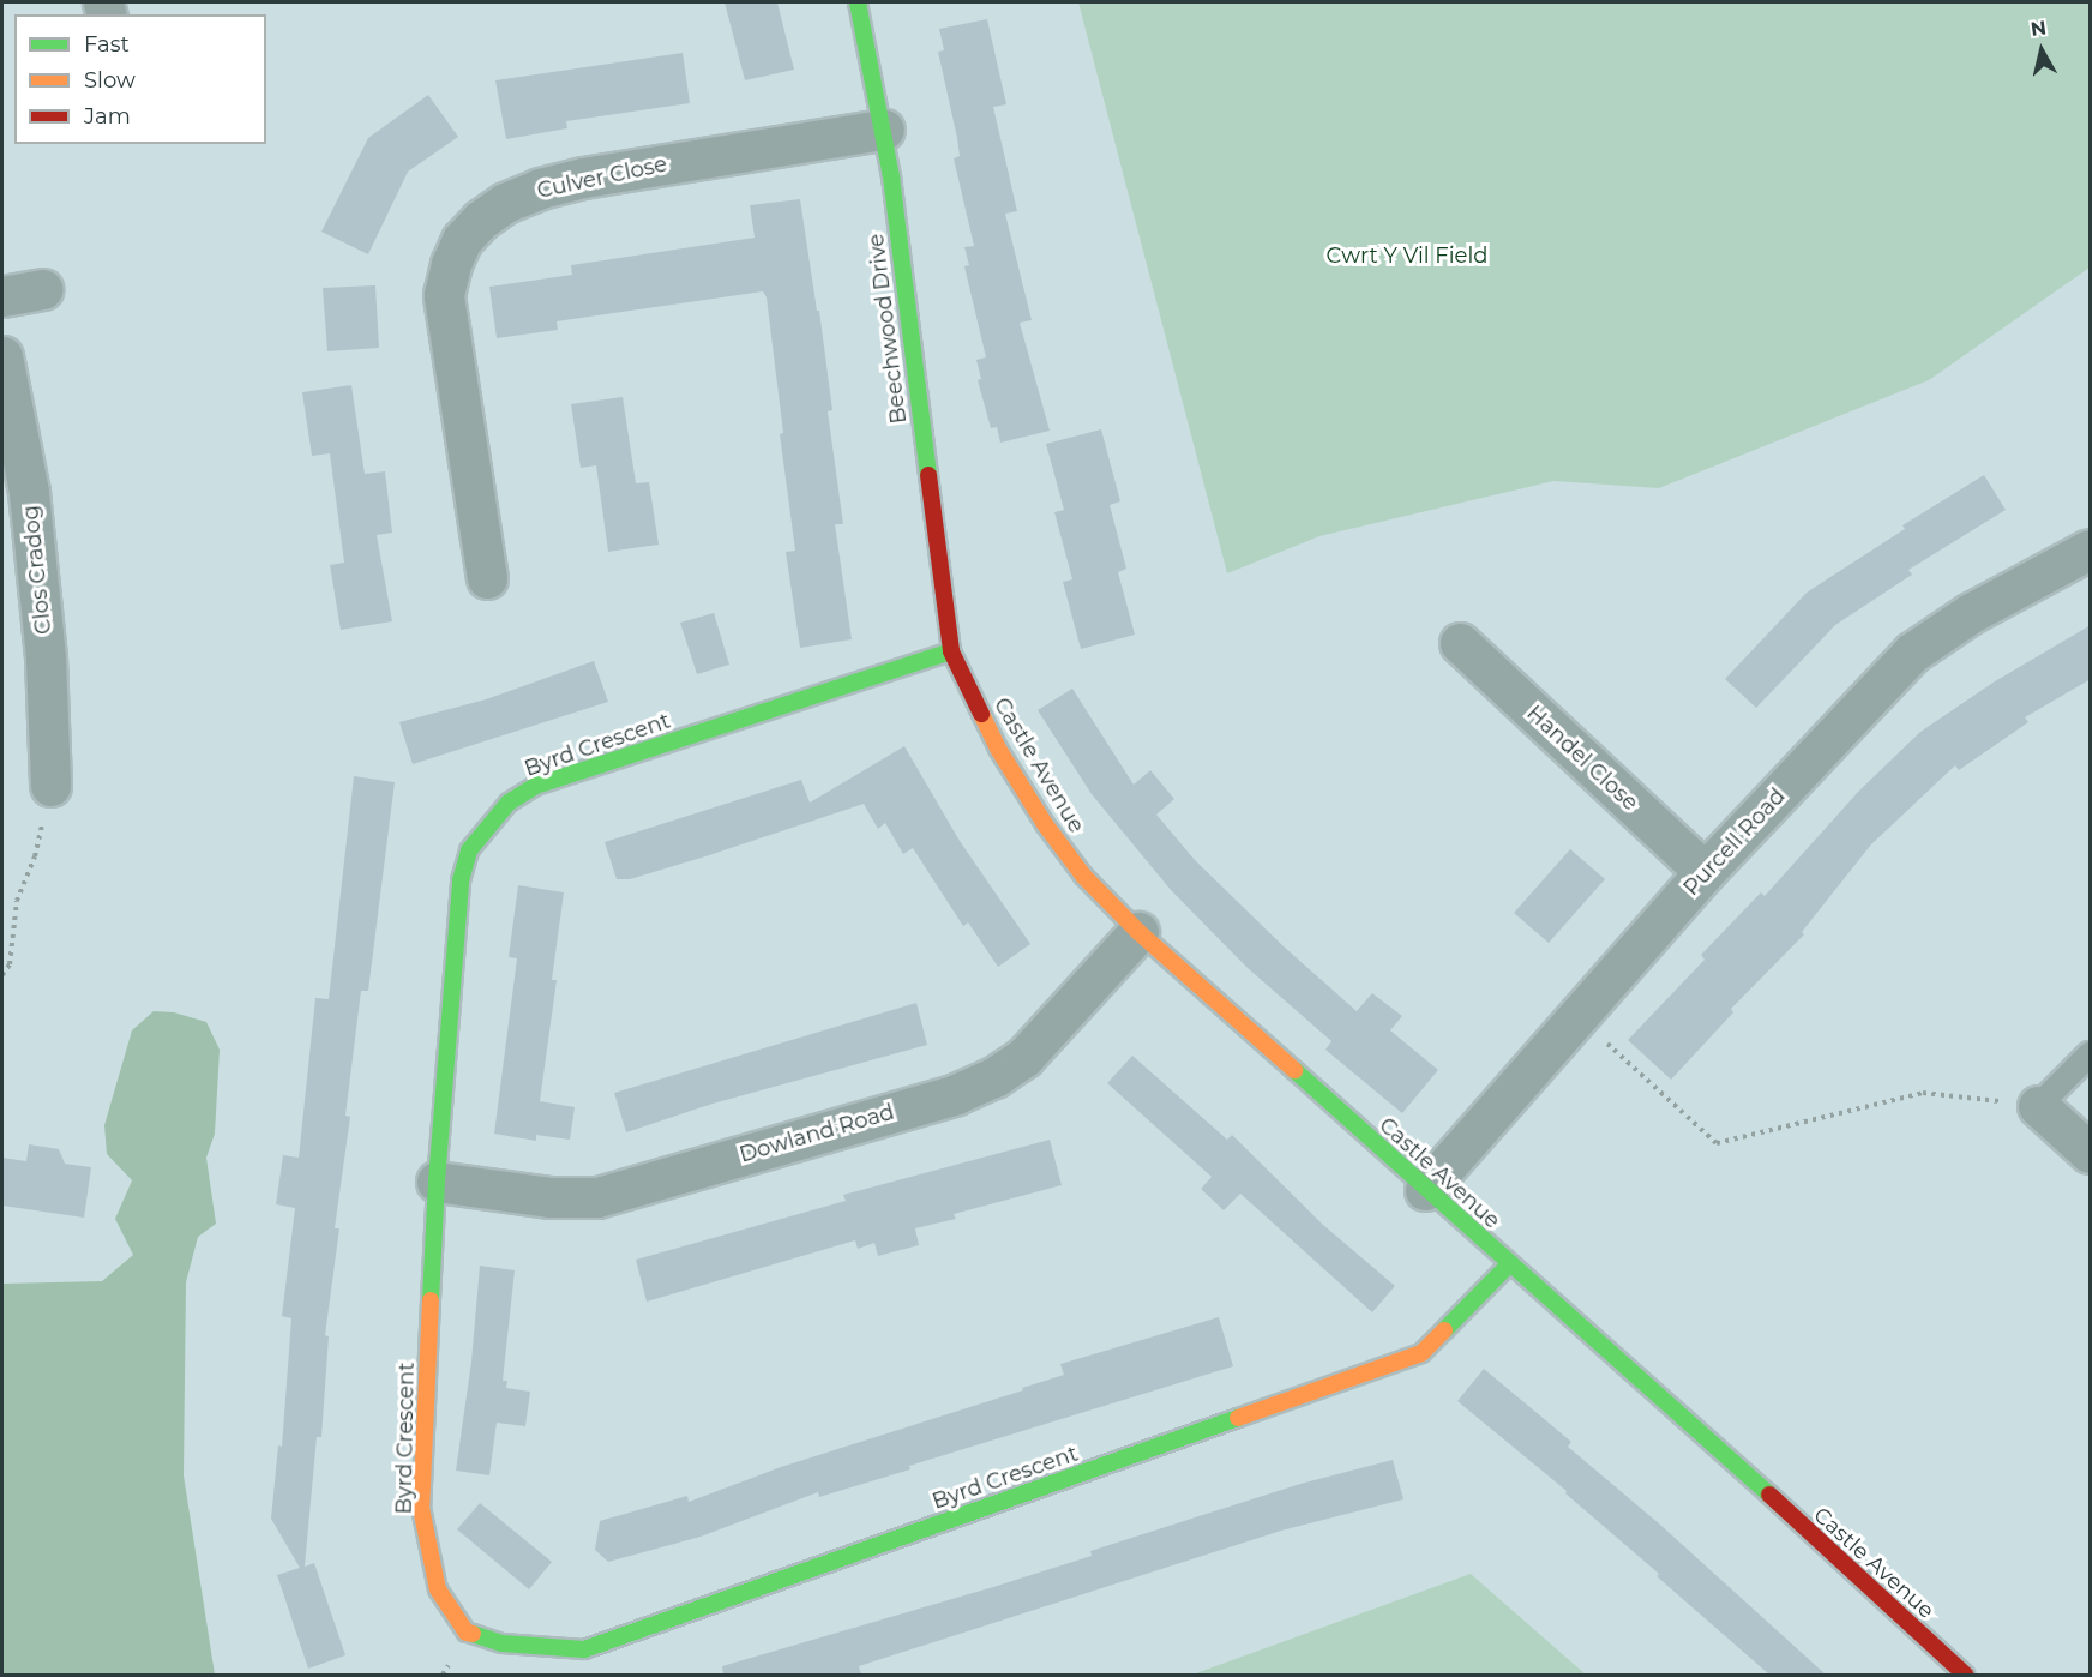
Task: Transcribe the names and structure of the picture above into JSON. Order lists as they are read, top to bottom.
{
  "streets": {
    "street": [
      "Culver Close",
      "Beechwood Drive",
      "Clos Cradog",
      "Byrd Crescent",
      "Handel Close",
      "Castle Avenue",
      "Purcell Road",
      "Dowland Road"
    ]
  },
  "crossings": [
    ["Culver Close", "Beechwood Drive"],
    ["Beechwood Drive", "Byrd Crescent"],
    ["Beechwood Drive", "Castle Avenue"],
    ["Byrd Crescent", "Castle Avenue"],
    ["Byrd Crescent", "Dowland Road"],
    ["Handel Close", "Purcell Road"],
    ["Castle Avenue", "Purcell Road"],
    ["Castle Avenue", "Dowland Road"]
  ],
  "parks": ["Cwrt Y Vil Field"],
  "legend": ["Fast", "Slow", "Jam"],
  "north": "top"
}
